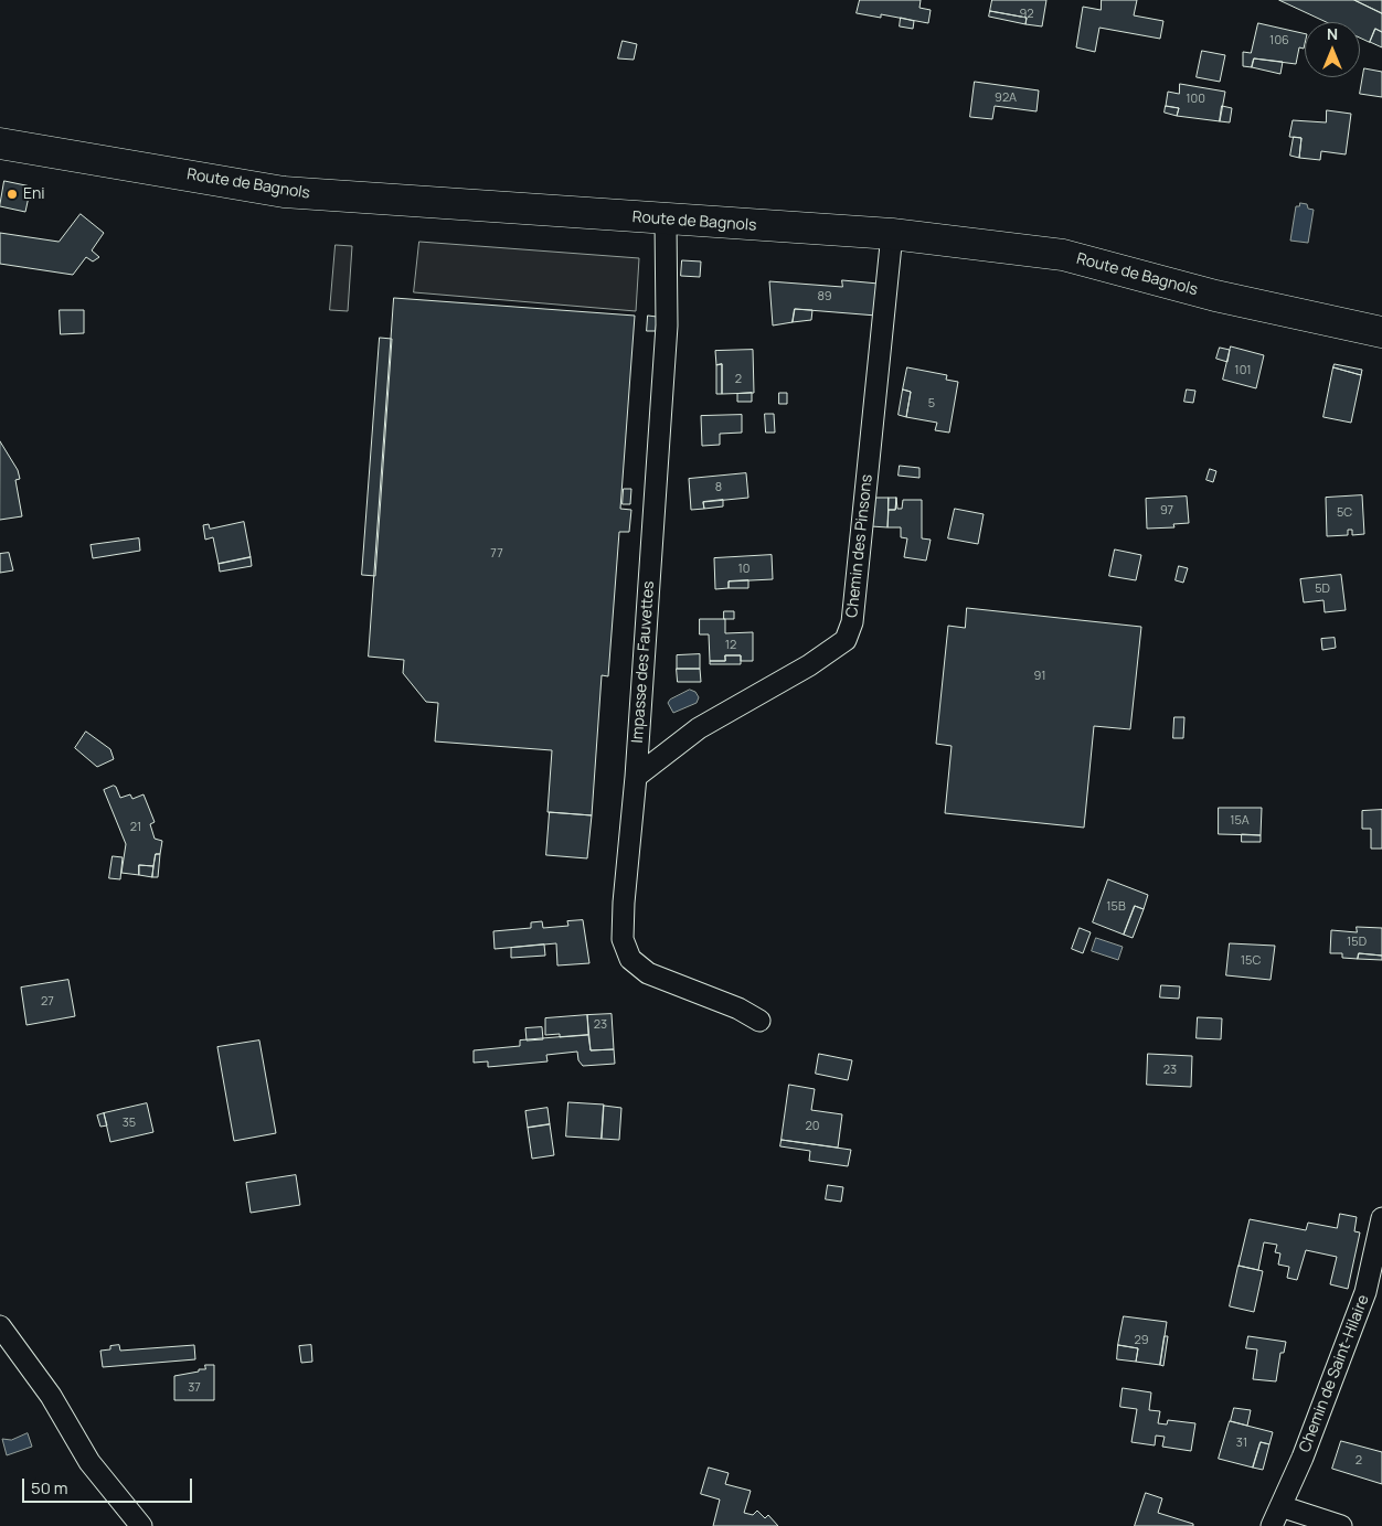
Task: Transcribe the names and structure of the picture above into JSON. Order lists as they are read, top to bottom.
{
  "streets": {
    "main road": ["Route de Bagnols"],
    "street": ["Chemin des Pinsons", "Impasse des Fauvettes", "Chemin de Saint-Hilaire"]
  },
  "crossings": [
    ["Route de Bagnols", "Chemin des Pinsons"],
    ["Route de Bagnols", "Impasse des Fauvettes"],
    ["Chemin des Pinsons", "Impasse des Fauvettes"]
  ],
  "places": ["Eni"],
  "house_numbers": [
    "92",
    "106",
    "92A",
    "100",
    "89",
    "101",
    "2",
    "5",
    "8",
    "97",
    "5C",
    "77",
    "10",
    "5D",
    "12",
    "91",
    "15A",
    "21",
    "15B",
    "15D",
    "15C",
    "27",
    "23",
    "23",
    "35",
    "20",
    "29",
    "37",
    "31",
    "2"
  ],
  "scale_bar": "50 m",
  "north": "top"
}
